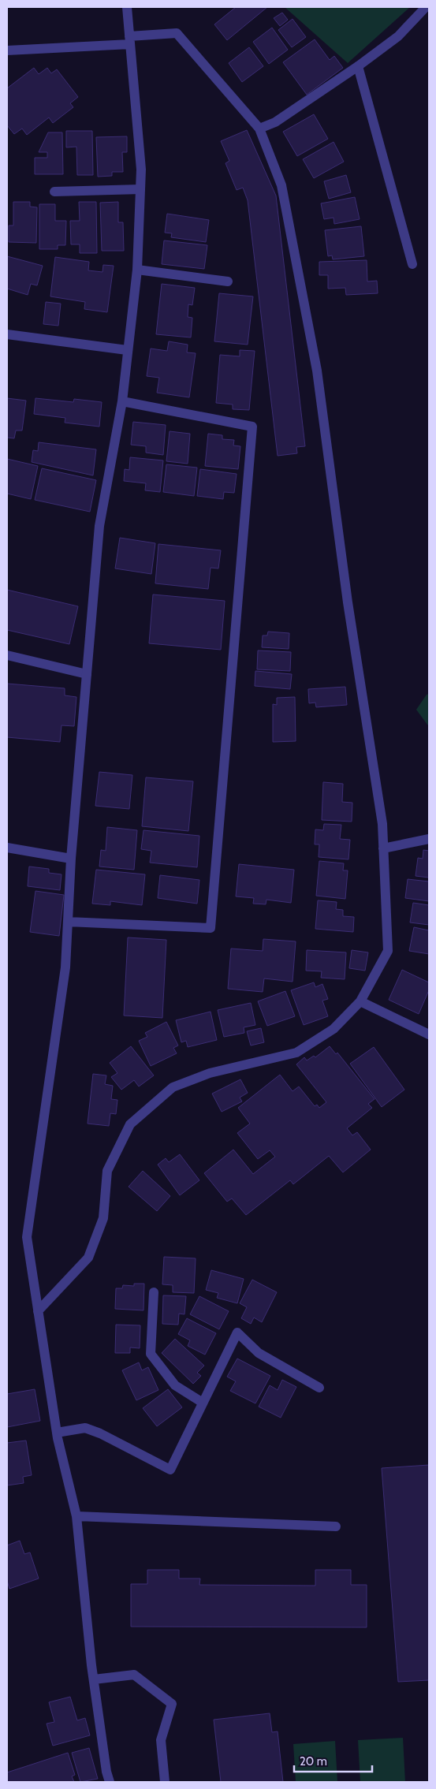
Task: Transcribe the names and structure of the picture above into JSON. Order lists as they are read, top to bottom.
{
  "scale_bar": "20 m"
}
